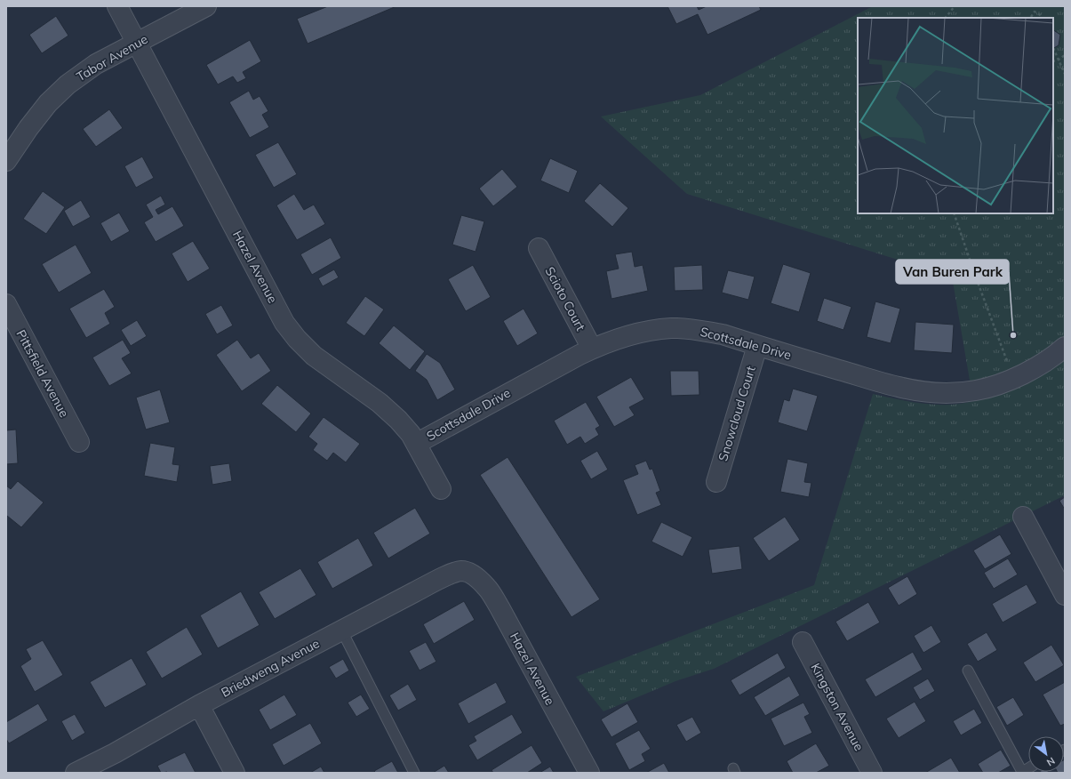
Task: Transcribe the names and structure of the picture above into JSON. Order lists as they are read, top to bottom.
{
  "streets": {
    "street": [
      "Tabor Avenue",
      "Hazel Avenue",
      "Scioto Court",
      "Scottsdale Drive",
      "Pittsfield Avenue",
      "Snowcloud Court",
      "Briedweng Avenue",
      "Kingston Avenue"
    ]
  },
  "crossings": [
    ["Tabor Avenue", "Hazel Avenue"],
    ["Hazel Avenue", "Scottsdale Drive"],
    ["Hazel Avenue", "Briedweng Avenue"],
    ["Scioto Court", "Scottsdale Drive"],
    ["Scottsdale Drive", "Snowcloud Court"]
  ],
  "places": ["Van Buren Park"],
  "north": "bottom right"
}
